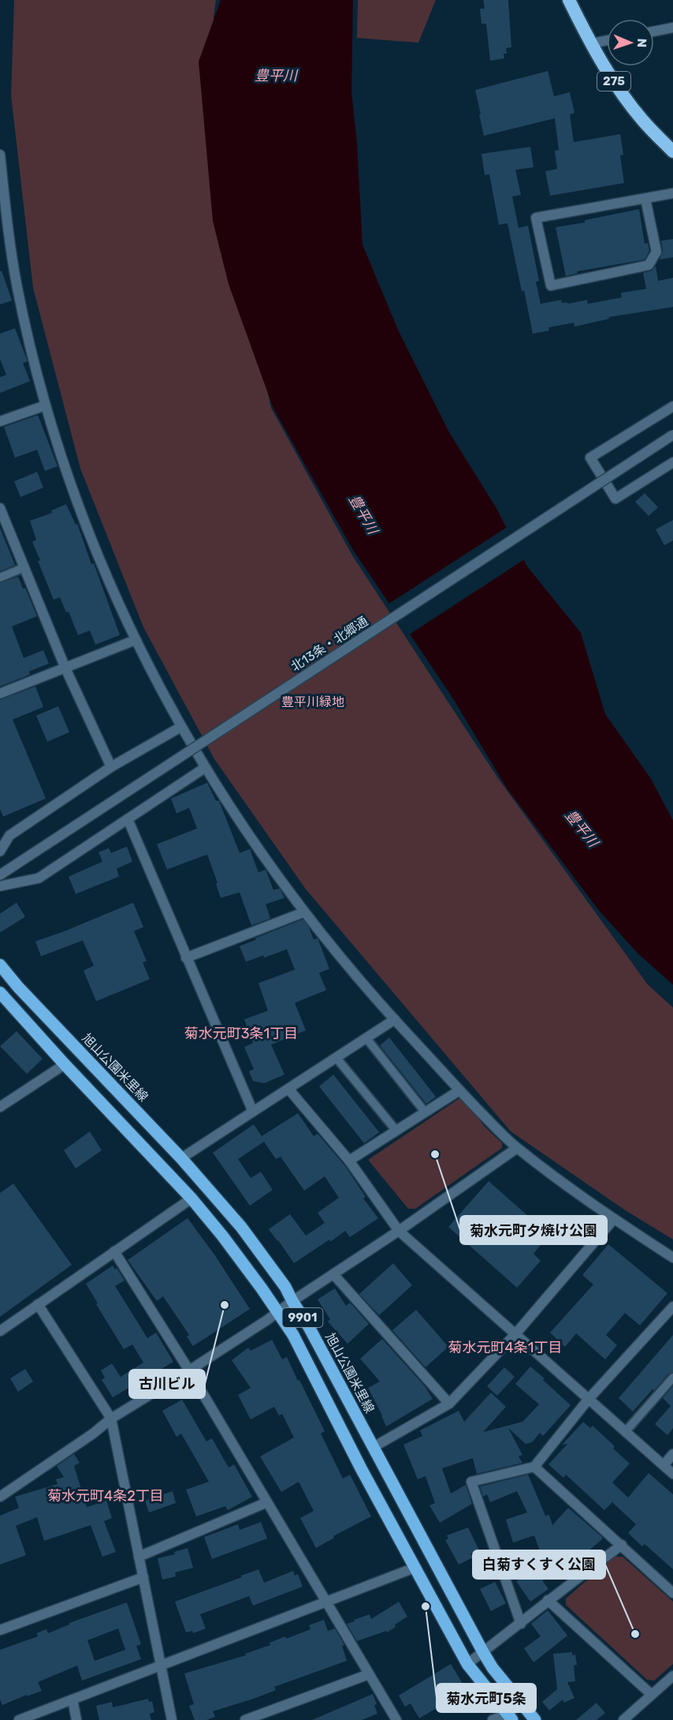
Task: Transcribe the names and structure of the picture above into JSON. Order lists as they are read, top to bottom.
{
  "streets": {
    "highway": ["275"],
    "main road": ["旭山公園米里線", "9901"],
    "street": ["北13条・北郷通"]
  },
  "districts": ["菊水元町3条1丁目", "菊水元町4条1丁目", "菊水元町4条2丁目"],
  "water": ["豊平川"],
  "parks": ["豊平川緑地"],
  "places": [
    "菊水元町夕焼け公園",
    "古川ビル",
    "菊水元町5条",
    "白菊すくすく公園"
  ],
  "north": "right"
}
